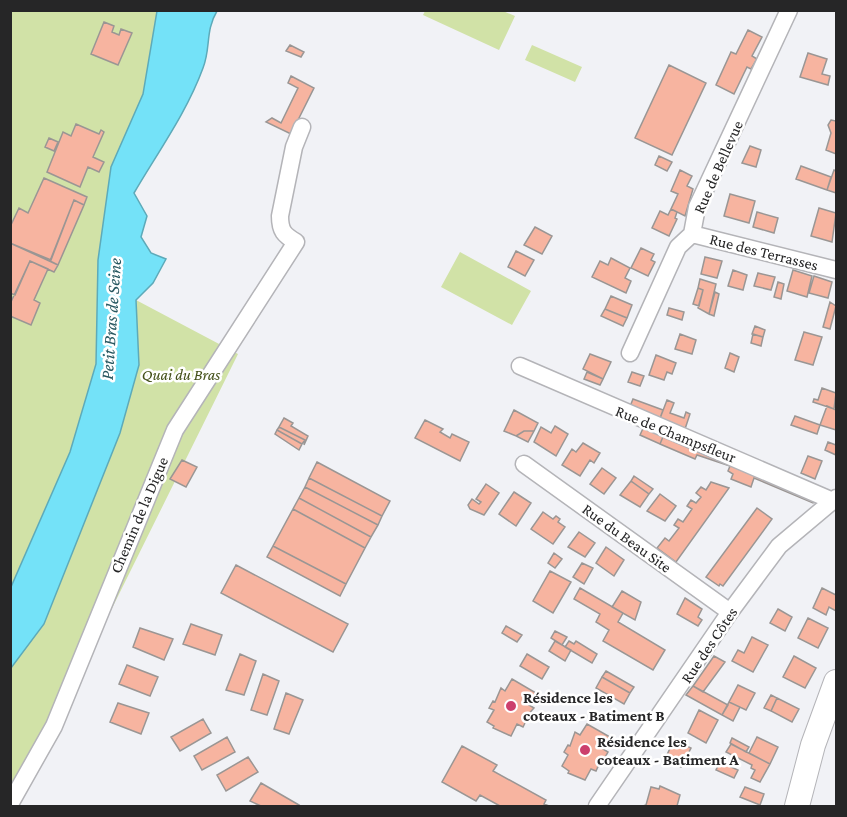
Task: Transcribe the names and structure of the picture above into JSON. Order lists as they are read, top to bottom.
{
  "streets": {
    "street": [
      "Rue de Bellevue",
      "Rue des Terrasses",
      "Rue de Champsfleur",
      "Chemin de la Digue",
      "Rue du Beau Site",
      "Rue des Côtes"
    ]
  },
  "crossings": [
    ["Rue de Bellevue", "Rue des Terrasses"],
    ["Rue de Champsfleur", "Rue des Côtes"],
    ["Rue du Beau Site", "Rue des Côtes"]
  ],
  "water": ["Petit Bras de Seine"],
  "parks": ["Quai du Bras"],
  "places": ["Résidence les coteaux - Batiment B", "Résidence les coteaux - Batiment A"]
}
